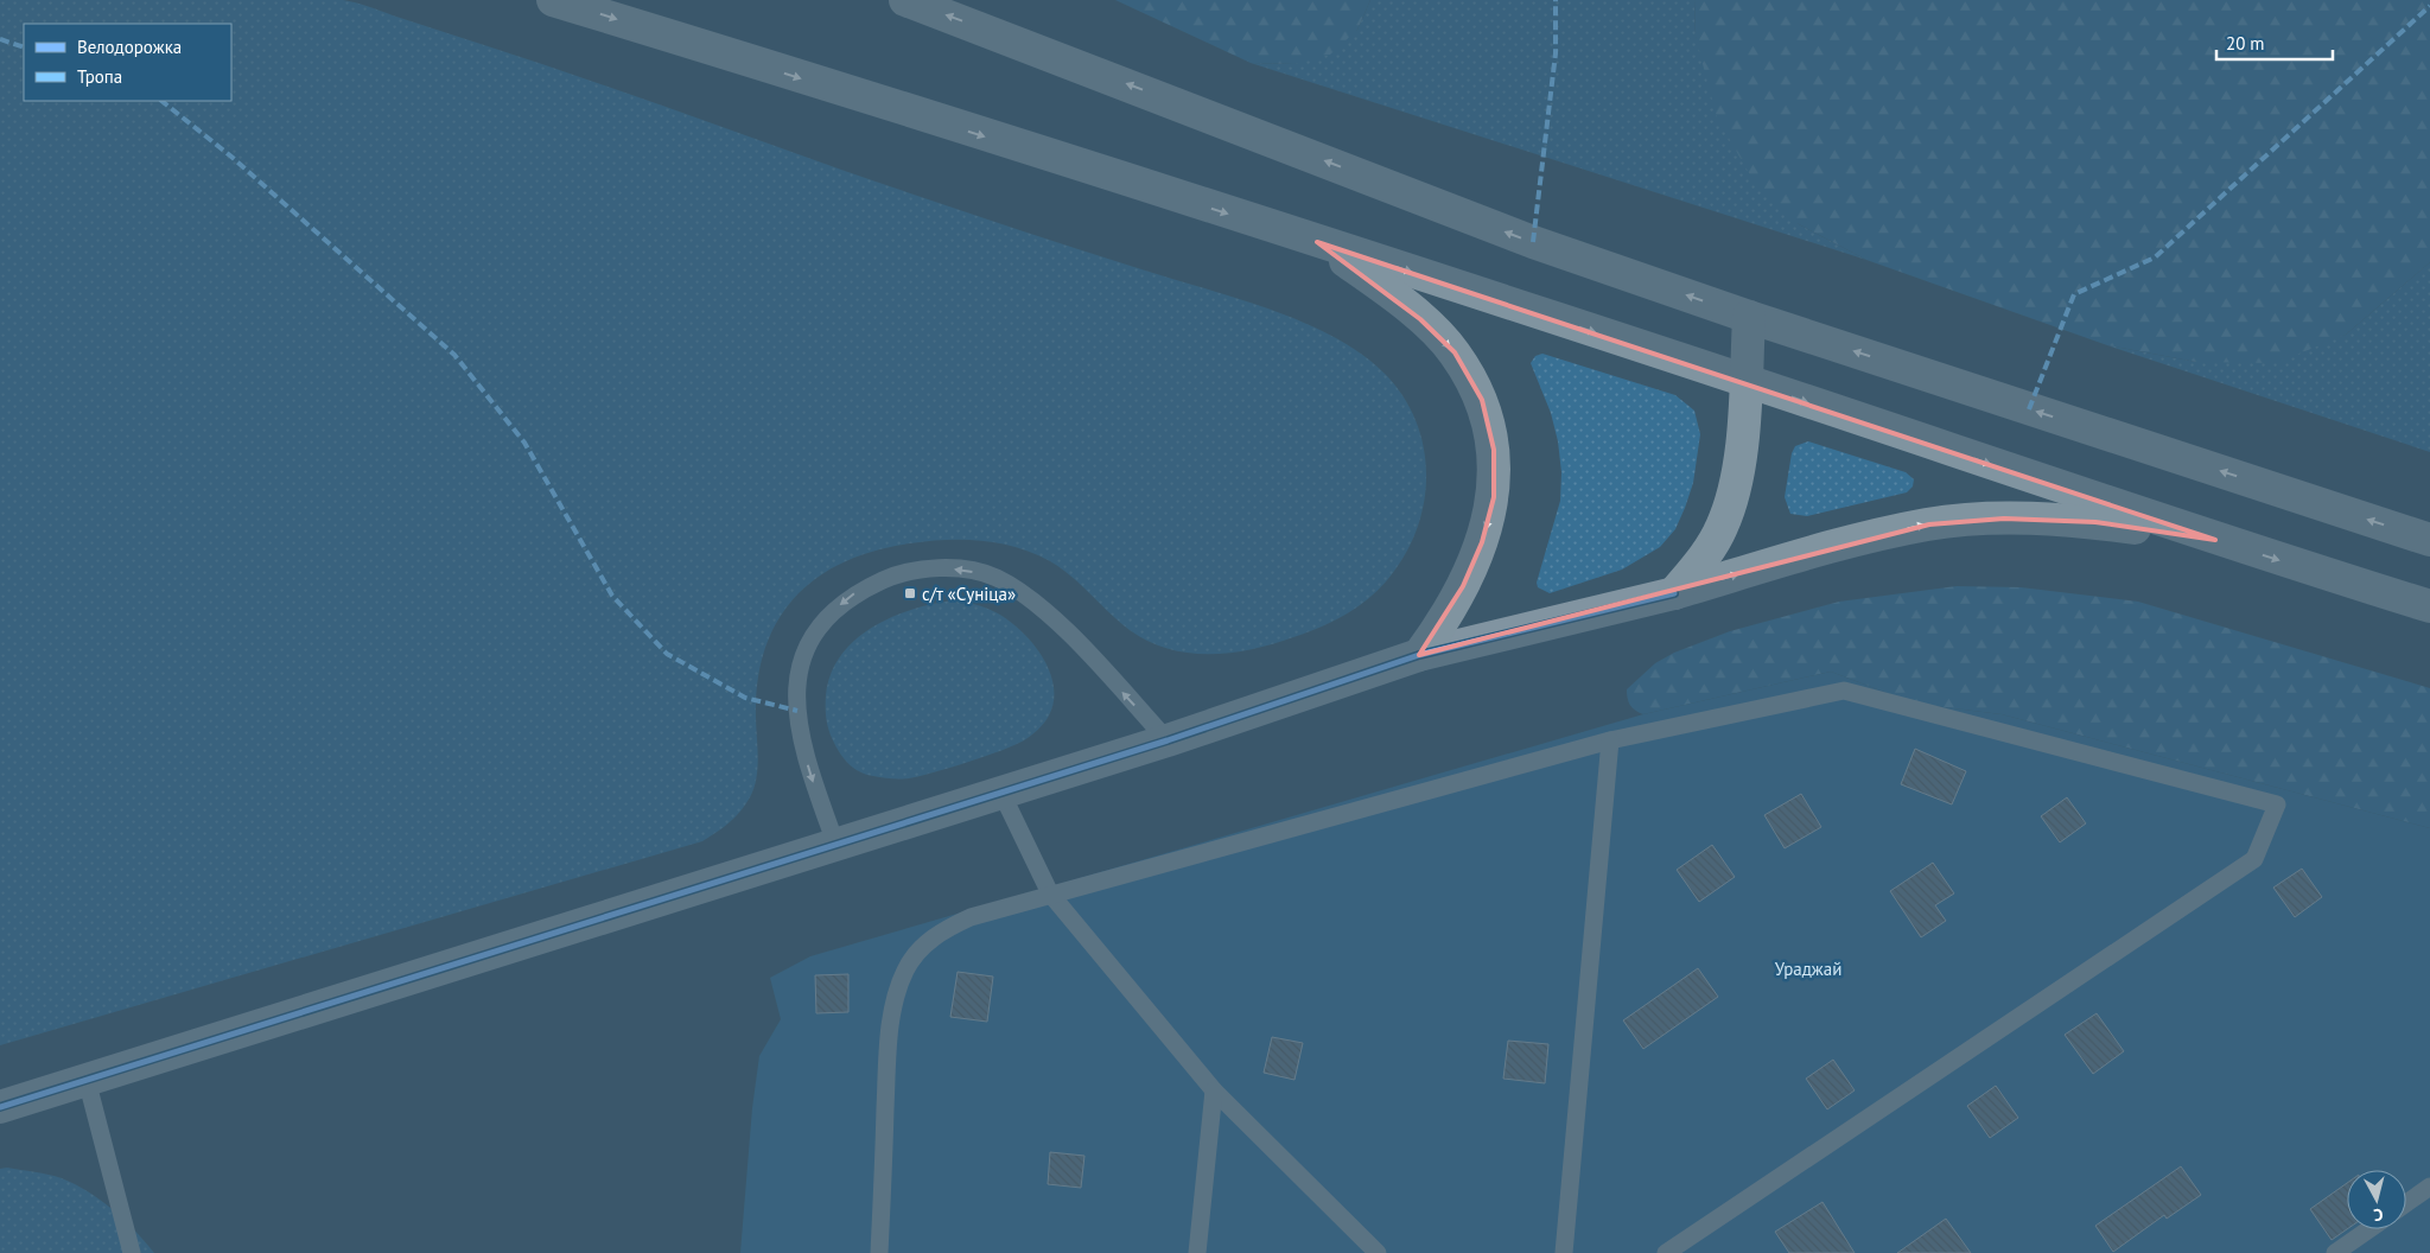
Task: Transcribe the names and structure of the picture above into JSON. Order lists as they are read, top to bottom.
{
  "parks": ["Ураджай"],
  "places": {
    "transit": ["с/т «Суніца»"]
  },
  "legend": ["Велодорожка", "Тропа"],
  "scale_bar": "20 m",
  "north": "bottom"
}
